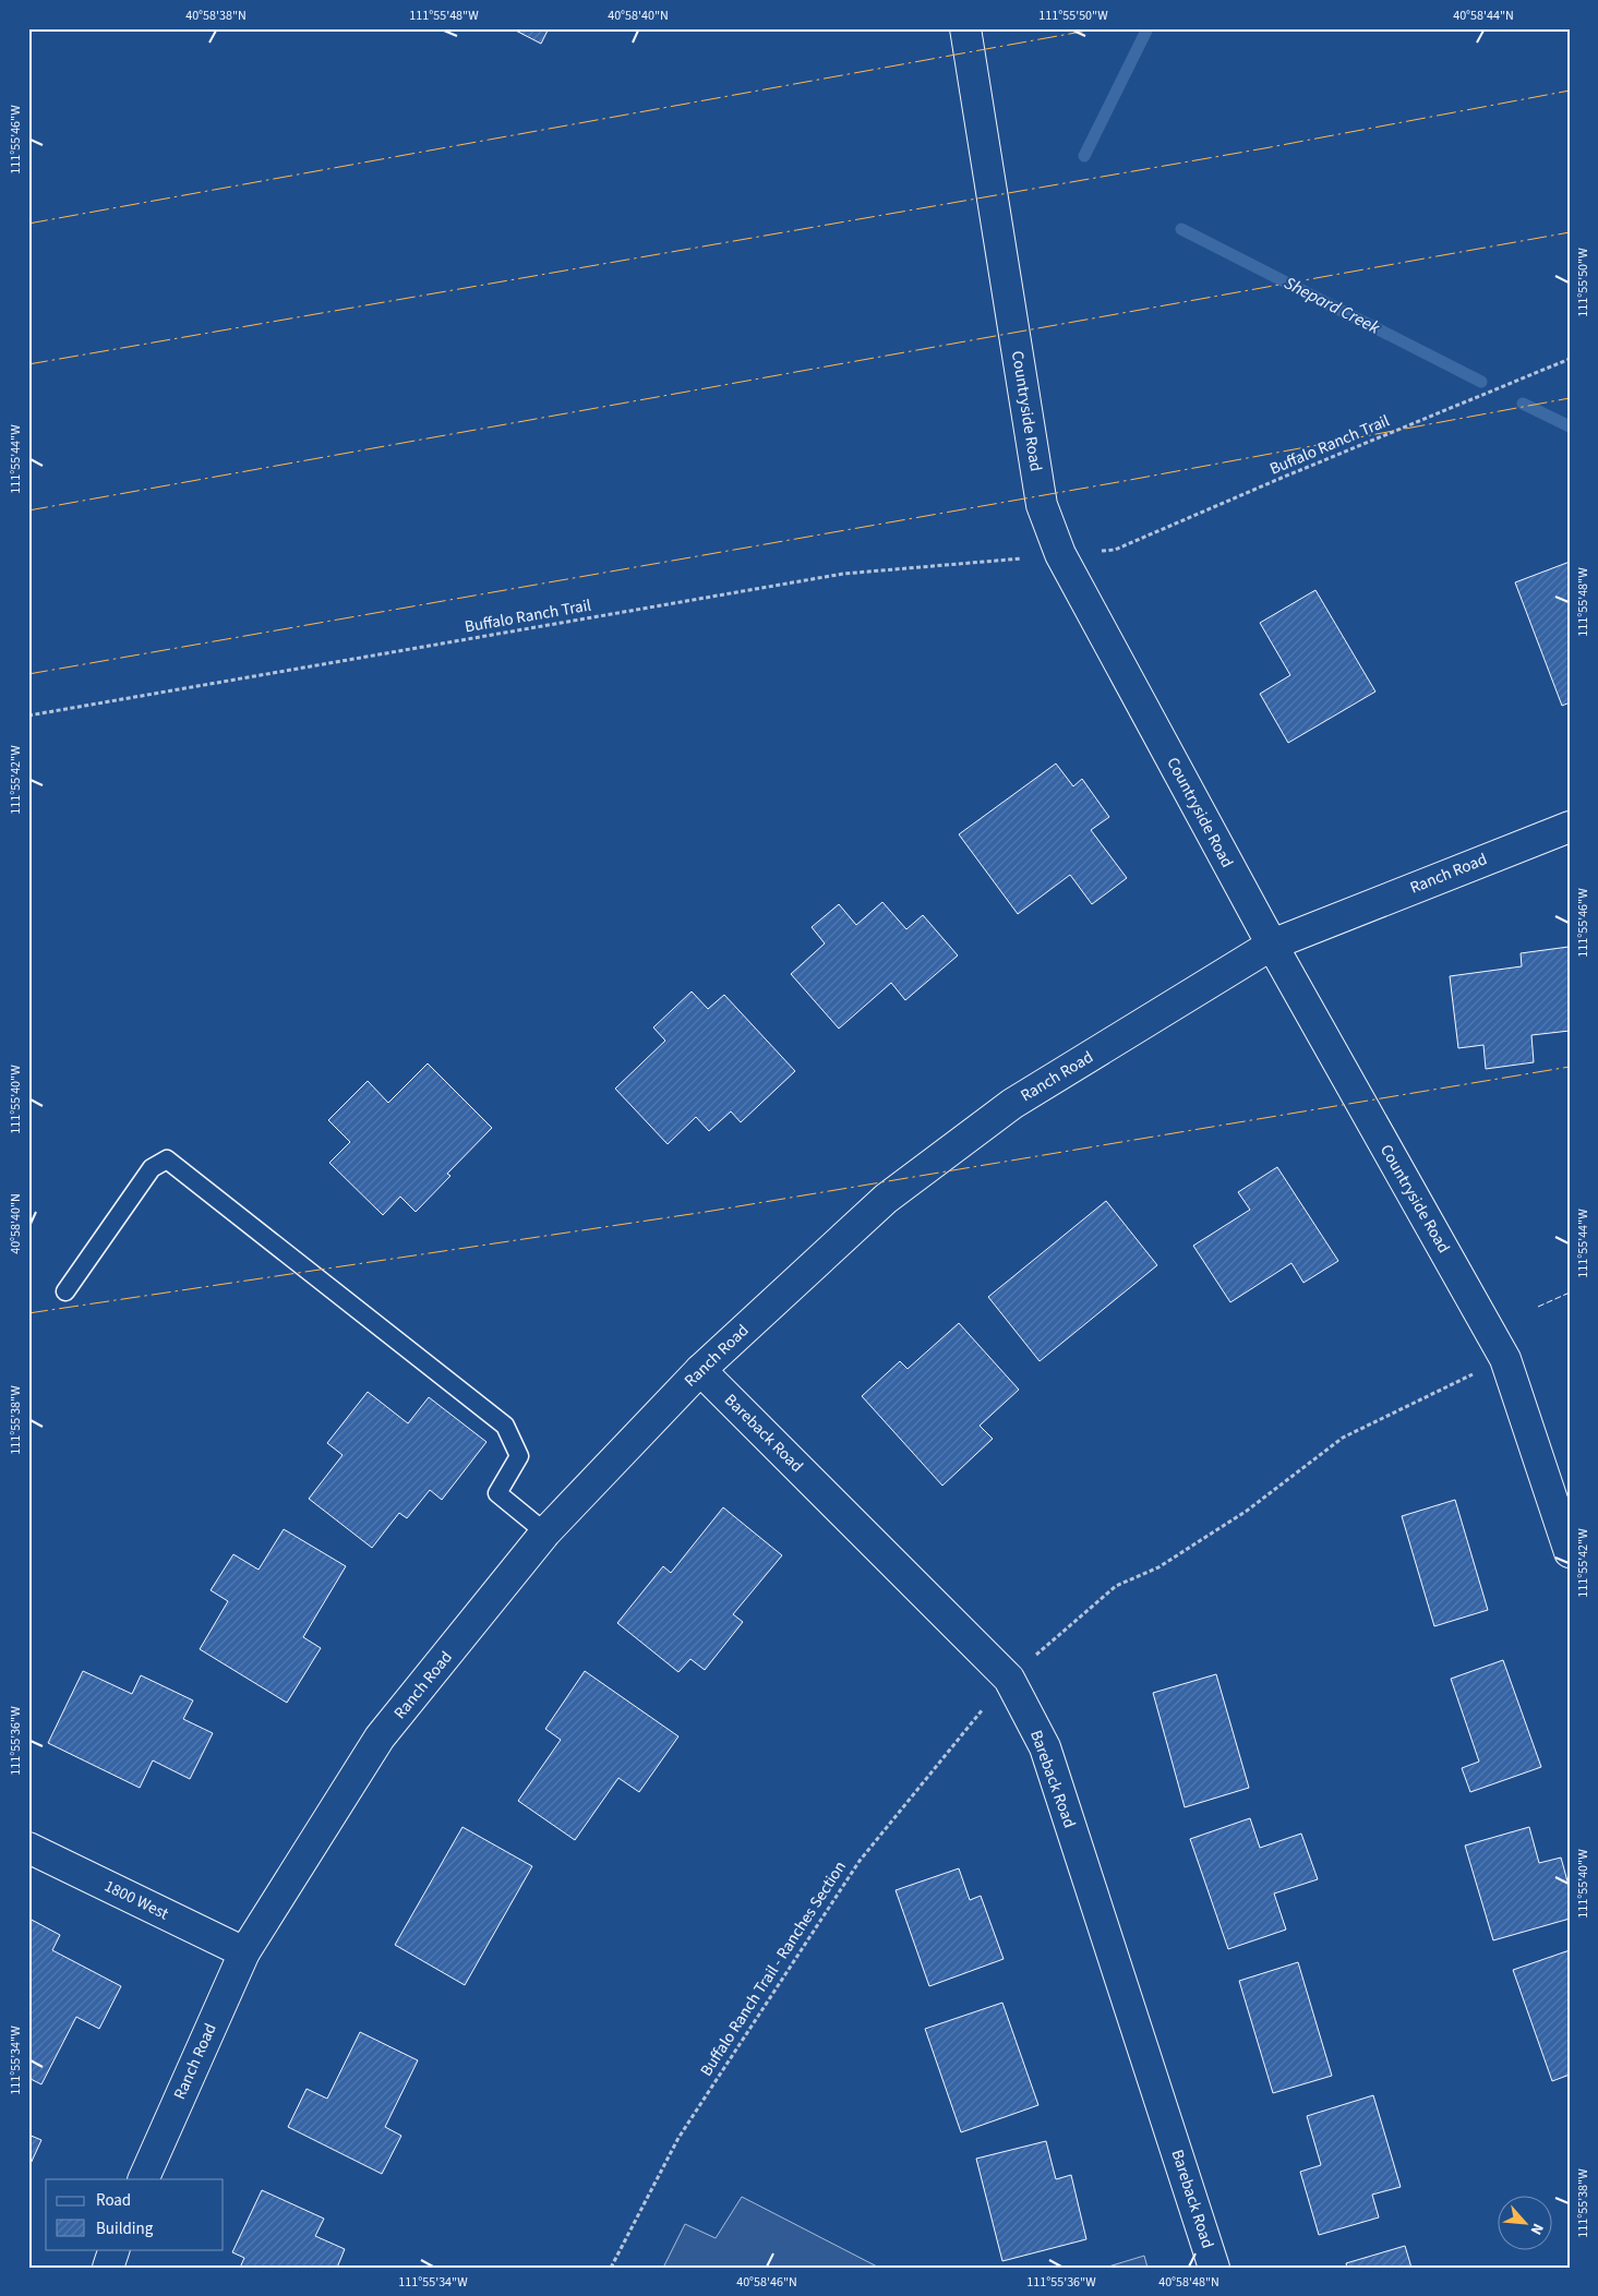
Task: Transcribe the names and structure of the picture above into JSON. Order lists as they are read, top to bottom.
{
  "streets": {
    "street": [
      "Countryside Road",
      "Ranch Road",
      "Bareback Road",
      "1800 West"
    ],
    "path": ["Buffalo Ranch Trail", "Buffalo Ranch Trail - Ranches Section"]
  },
  "crossings": [
    ["Countryside Road", "Ranch Road"],
    ["Ranch Road", "Bareback Road"],
    ["Ranch Road", "1800 West"]
  ],
  "water": ["Shepard Creek"],
  "legend": ["Road", "Building"],
  "north": "bottom right",
  "coordinates": [
    "40°58'38\"N",
    "111°55'48\"W",
    "40°58'40\"N",
    "111°55'50\"W",
    "40°58'44\"N",
    "111°55'46\"W",
    "111°55'44\"W",
    "111°55'42\"W",
    "111°55'40\"W",
    "111°55'38\"W",
    "111°55'36\"W",
    "111°55'34\"W",
    "40°58'46\"N",
    "40°58'48\"N"
  ]
}
